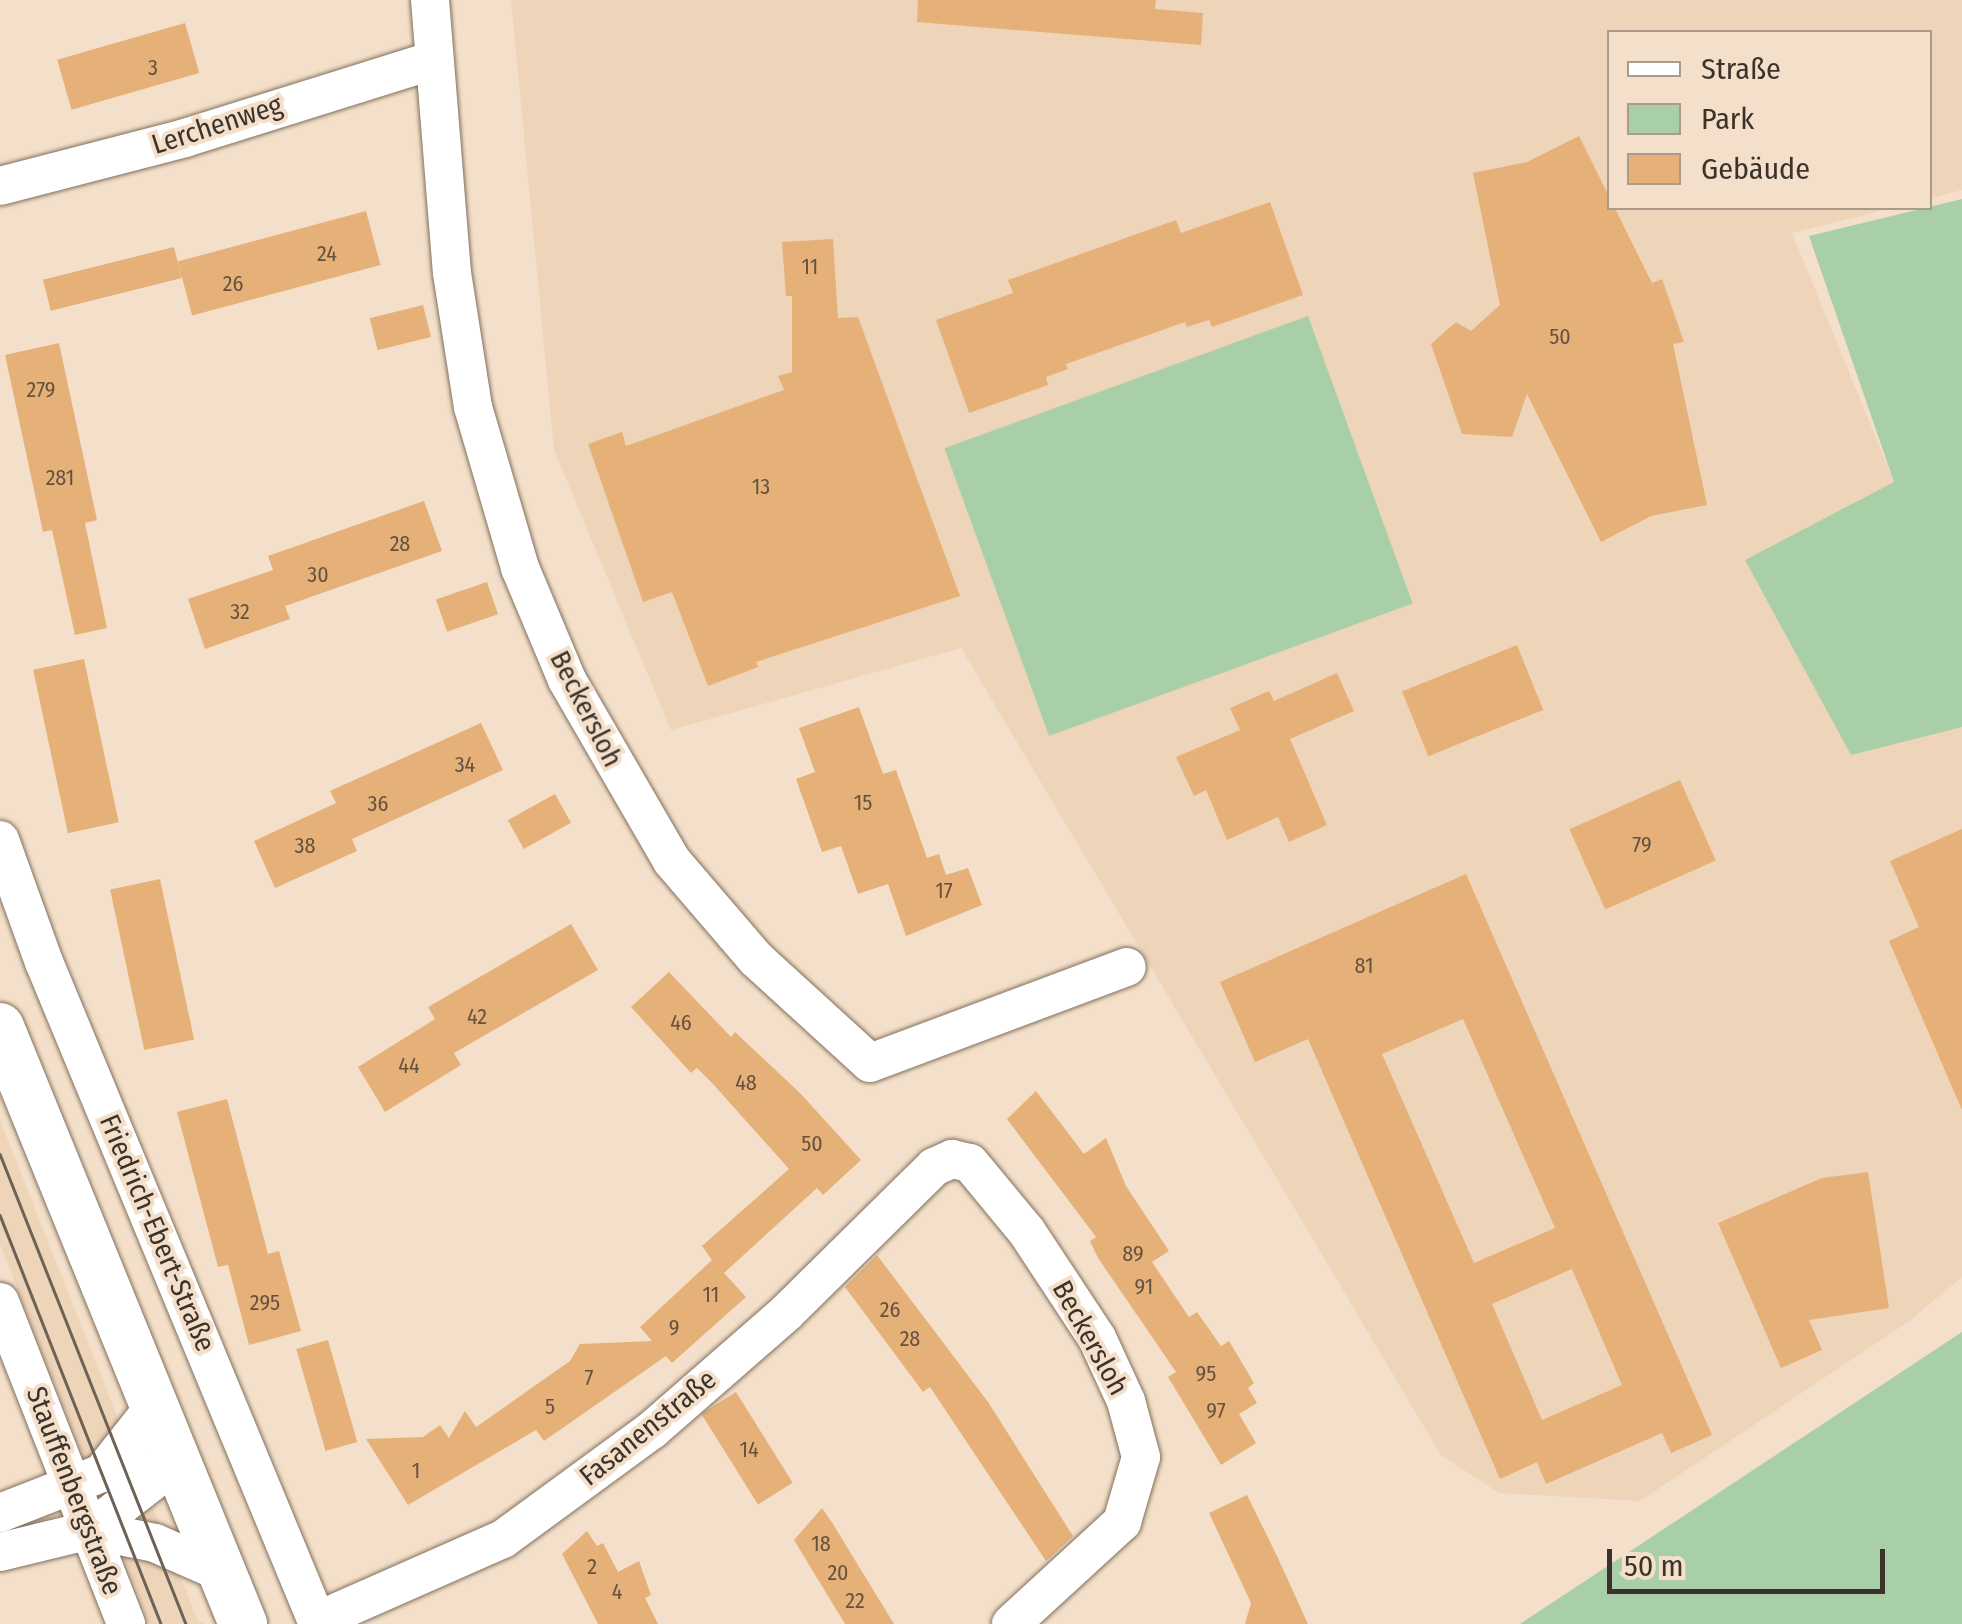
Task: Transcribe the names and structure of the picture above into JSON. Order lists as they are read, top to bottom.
{
  "streets": {
    "street": [
      "Lerchenweg",
      "Beckersloh",
      "Friedrich-Ebert-Straße",
      "Fasanenstraße",
      "Stauffenbergstraße"
    ]
  },
  "crossings": [
    ["Lerchenweg", "Beckersloh"],
    ["Beckersloh", "Fasanenstraße"],
    ["Friedrich-Ebert-Straße", "Fasanenstraße"]
  ],
  "house_numbers": [
    "3",
    "24",
    "11",
    "26",
    "50",
    "279",
    "281",
    "13",
    "28",
    "30",
    "32",
    "34",
    "15",
    "36",
    "79",
    "38",
    "17",
    "81",
    "42",
    "46",
    "44",
    "48",
    "50",
    "89",
    "91",
    "11",
    "295",
    "26",
    "9",
    "28",
    "95",
    "7",
    "5",
    "97",
    "14",
    "1",
    "18",
    "2",
    "20",
    "4",
    "22"
  ],
  "legend": ["Straße", "Park", "Gebäude"],
  "scale_bar": "50 m"
}
